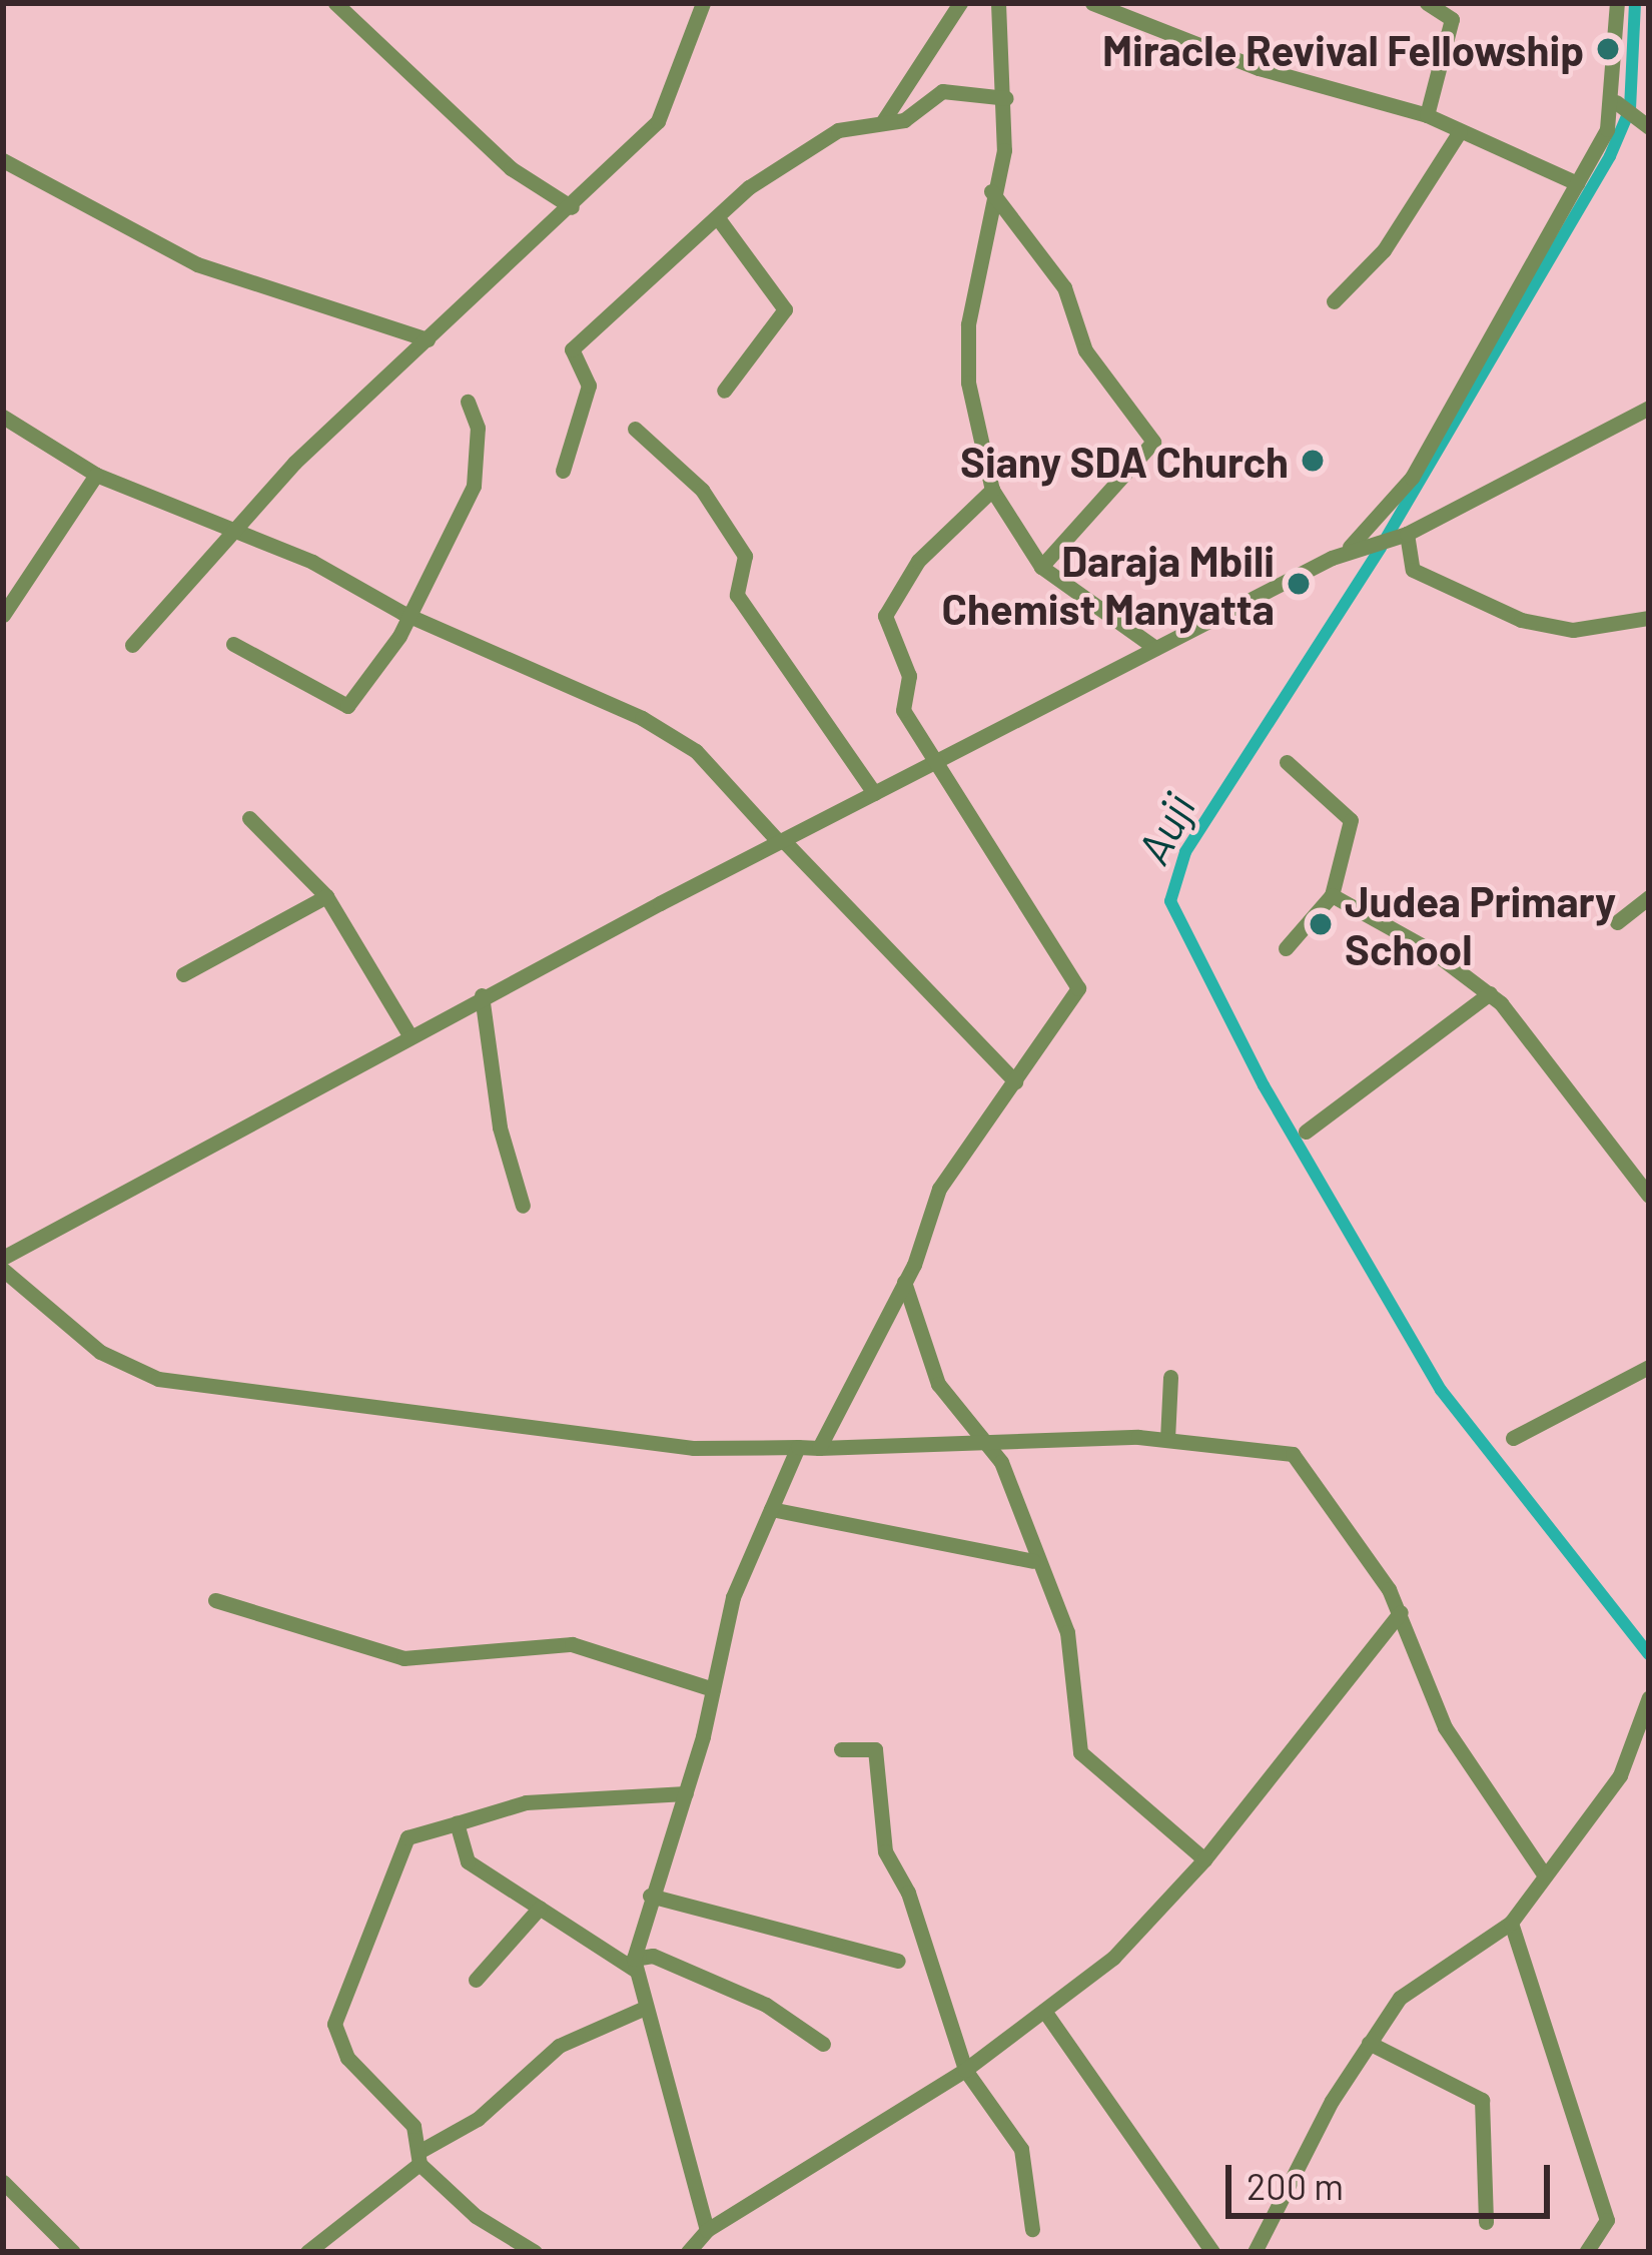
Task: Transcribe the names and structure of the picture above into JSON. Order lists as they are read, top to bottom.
{
  "water": ["Auji"],
  "places": [
    "Miracle Revival Fellowship",
    "Siany SDA Church",
    "Daraja Mbili Chemist Manyatta",
    "Judea Primary School"
  ],
  "scale_bar": "200 m"
}
